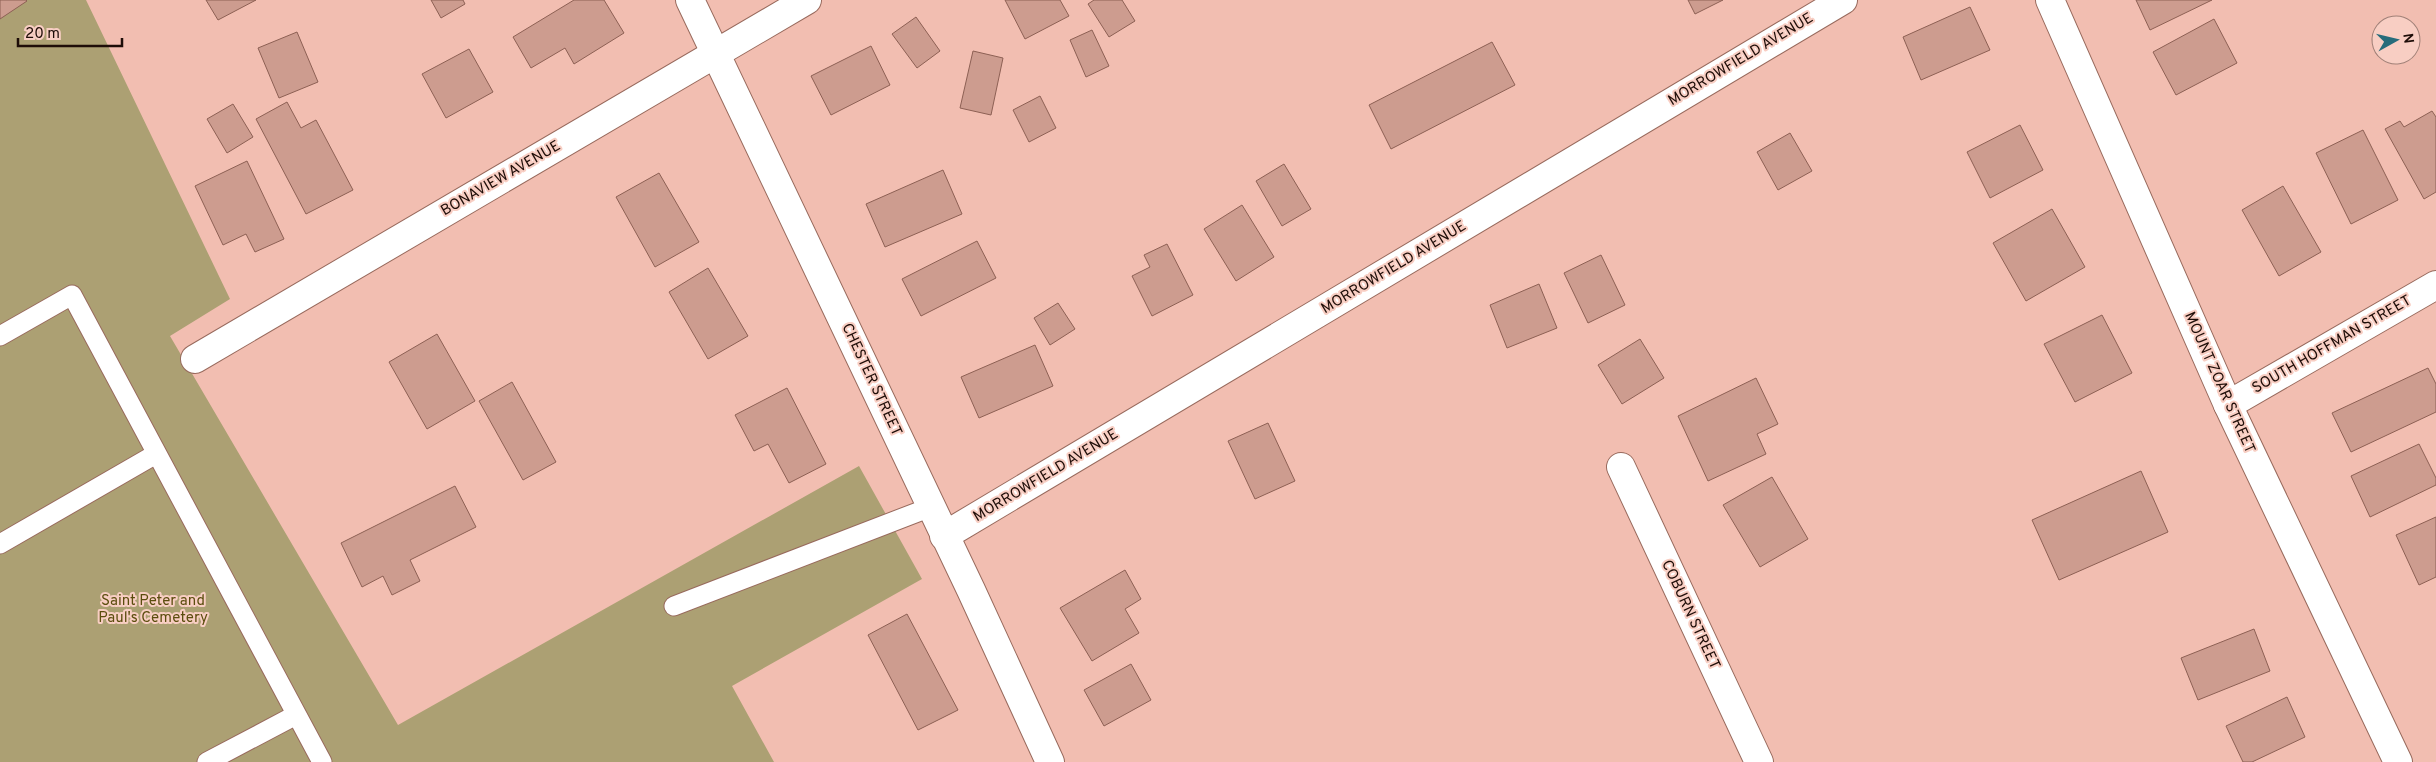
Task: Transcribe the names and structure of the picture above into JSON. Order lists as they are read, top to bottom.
{
  "streets": {
    "street": [
      "MORROWFIELD AVENUE",
      "BONAVIEW AVENUE",
      "SOUTH HOFFMAN STREET",
      "CHESTER STREET",
      "MOUNT ZOAR STREET",
      "COBURN STREET"
    ]
  },
  "crossings": [
    ["MORROWFIELD AVENUE", "CHESTER STREET"],
    ["BONAVIEW AVENUE", "CHESTER STREET"],
    ["SOUTH HOFFMAN STREET", "MOUNT ZOAR STREET"]
  ],
  "parks": ["Saint Peter and Paul's Cemetery"],
  "scale_bar": "20 m",
  "north": "right"
}
